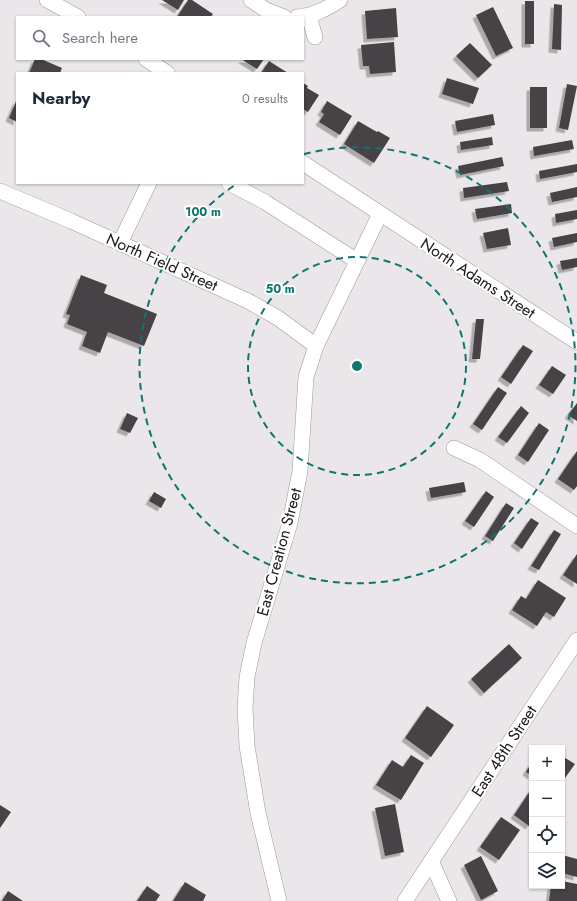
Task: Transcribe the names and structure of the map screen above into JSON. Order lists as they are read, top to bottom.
{
  "streets": {
    "street": [
      "North Field Street",
      "North Adams Street",
      "East Creation Street",
      "East 48th Street"
    ]
  },
  "crossings": [
    ["North Field Street", "East Creation Street"],
    ["North Adams Street", "East Creation Street"]
  ],
  "page": {
    "search": "Search here",
    "heading": ["Nearby", "0 results"],
    "map_buttons": ["+", "−"]
  },
  "rings": ["100 m", "50 m"]
}
